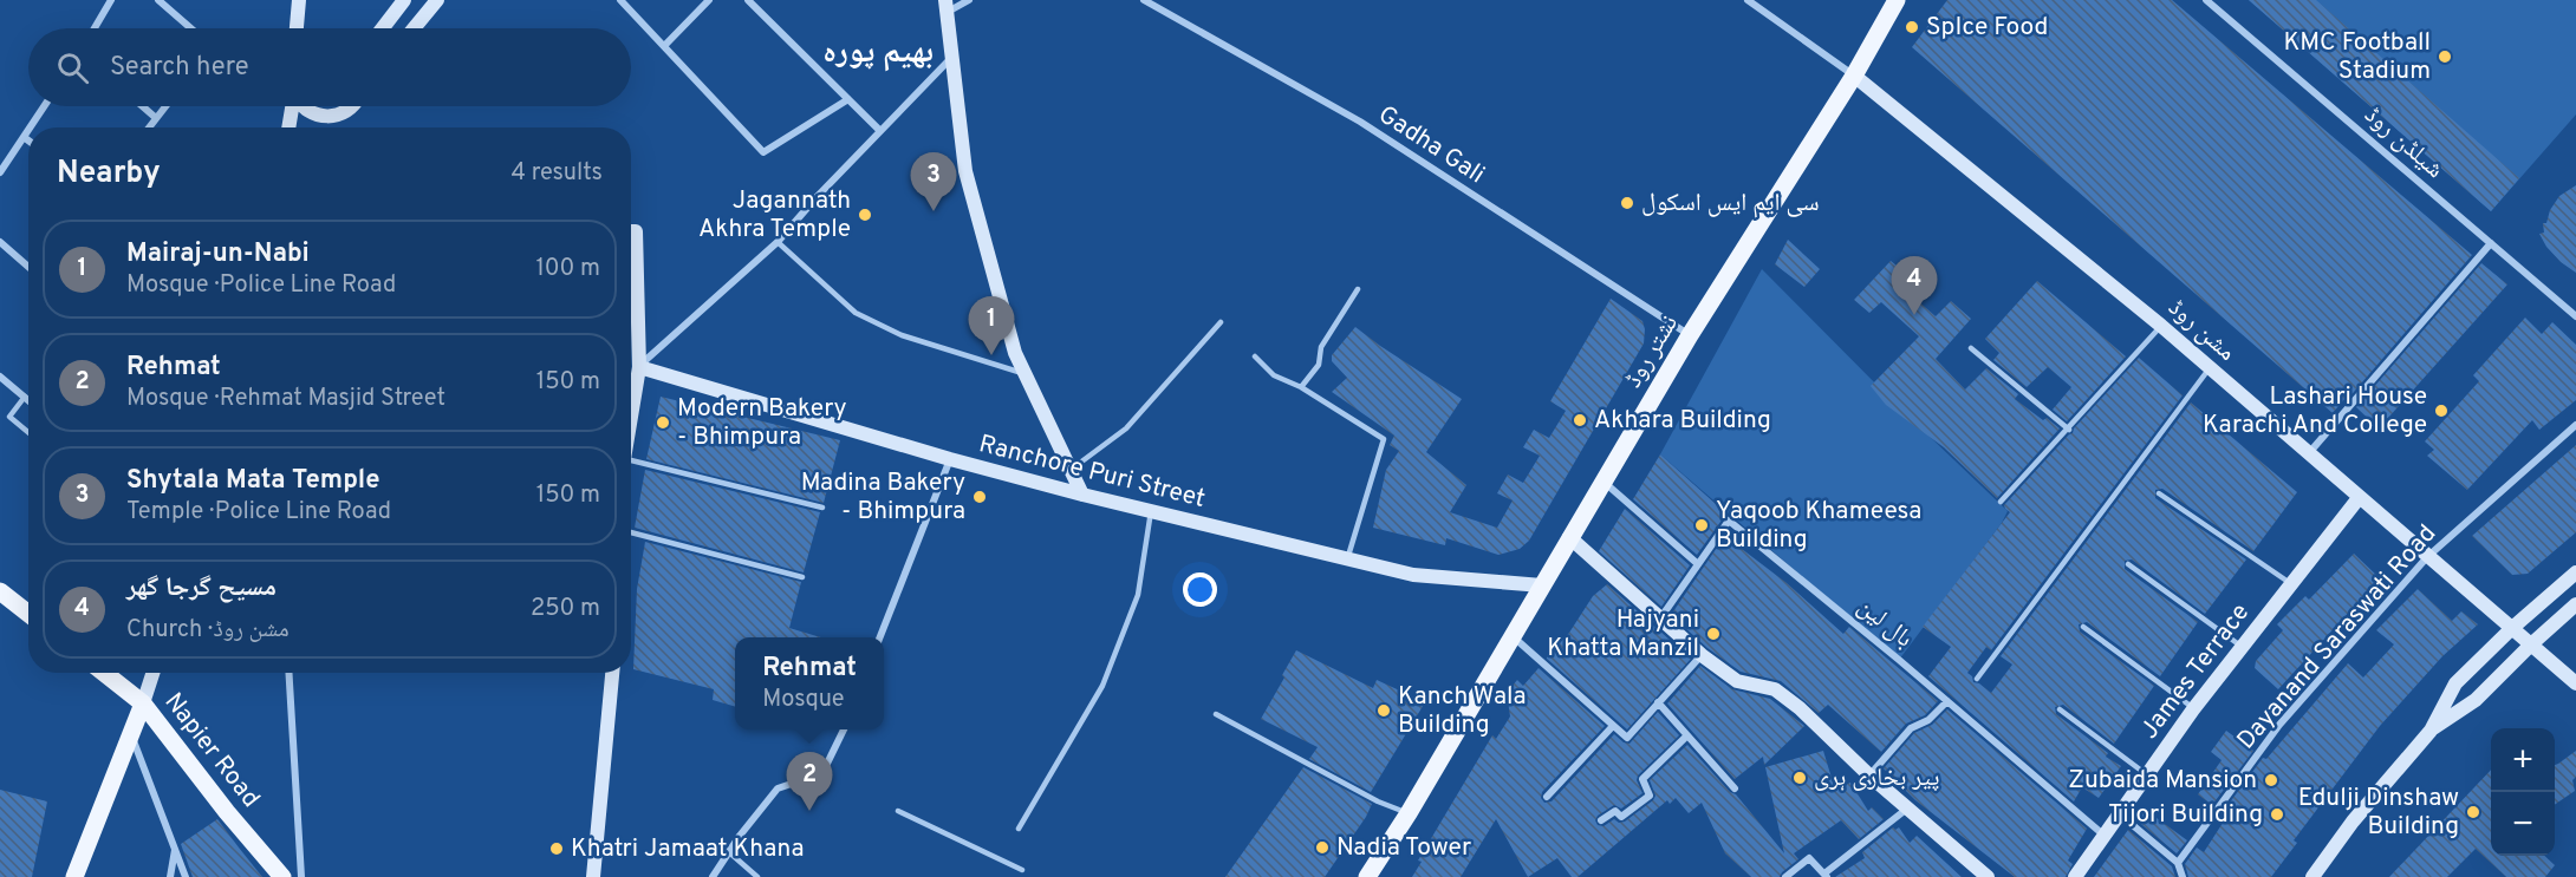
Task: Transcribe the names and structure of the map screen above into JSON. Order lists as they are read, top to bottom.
{
  "streets": {
    "main road": ["نشتر روڈ", "Napier Road"],
    "street": [
      "شیلڈن روڈ",
      "Gadha Gali",
      "مشن روڈ",
      "Ranchore Puri Street",
      "بال لین",
      "Dayanand Saraswati Road",
      "James Terrace"
    ]
  },
  "crossings": [
    ["Gadha Gali", "نشتر روڈ"],
    ["مشن روڈ", "نشتر روڈ"],
    ["مشن روڈ", "Dayanand Saraswati Road"],
    ["مشن روڈ", "James Terrace"],
    ["نشتر روڈ", "Ranchore Puri Street"],
    ["بال لین", "James Terrace"]
  ],
  "districts": ["بھیم پورہ"],
  "places": [
    "SpIce Food",
    "KMC Football Stadium",
    "سی ایم ایس اسکول",
    "Jagannath Akhra Temple",
    "Lashari House Karachi And College",
    "Akhara Building",
    "Modern Bakery - Bhimpura",
    "Madina Bakery - Bhimpura",
    "Yaqoob Khameesa Building",
    "Hajyani Khatta Manzil",
    "Kanch Wala Building",
    "پیر بخاری ہری",
    "Zubaida Mansion",
    "Edulji Dinshaw Building",
    "Tijori Building",
    "Nadia Tower",
    "Khatri Jamaat Khana"
  ],
  "page": {
    "search": "Search here",
    "heading": ["Nearby", "4 results"],
    "pins": [
      "3",
      "4",
      "1",
      "2"
    ],
    "list": [
      {
        "mark": "1",
        "name": "Mairaj-un-Nabi",
        "note": "Mosque · Police Line Road",
        "value": "100 m"
      },
      {
        "mark": "2",
        "name": "Rehmat",
        "note": "Mosque · Rehmat Masjid Street",
        "value": "150 m"
      },
      {
        "mark": "3",
        "name": "Shytala Mata Temple",
        "note": "Temple · Police Line Road",
        "value": "150 m"
      },
      {
        "mark": "4",
        "name": "مسیح گرجا گھر",
        "note": "Church · مشن روڈ",
        "value": "250 m"
      }
    ],
    "popup": ["Rehmat", "Mosque"],
    "map_buttons": ["+", "−"]
  }
}
